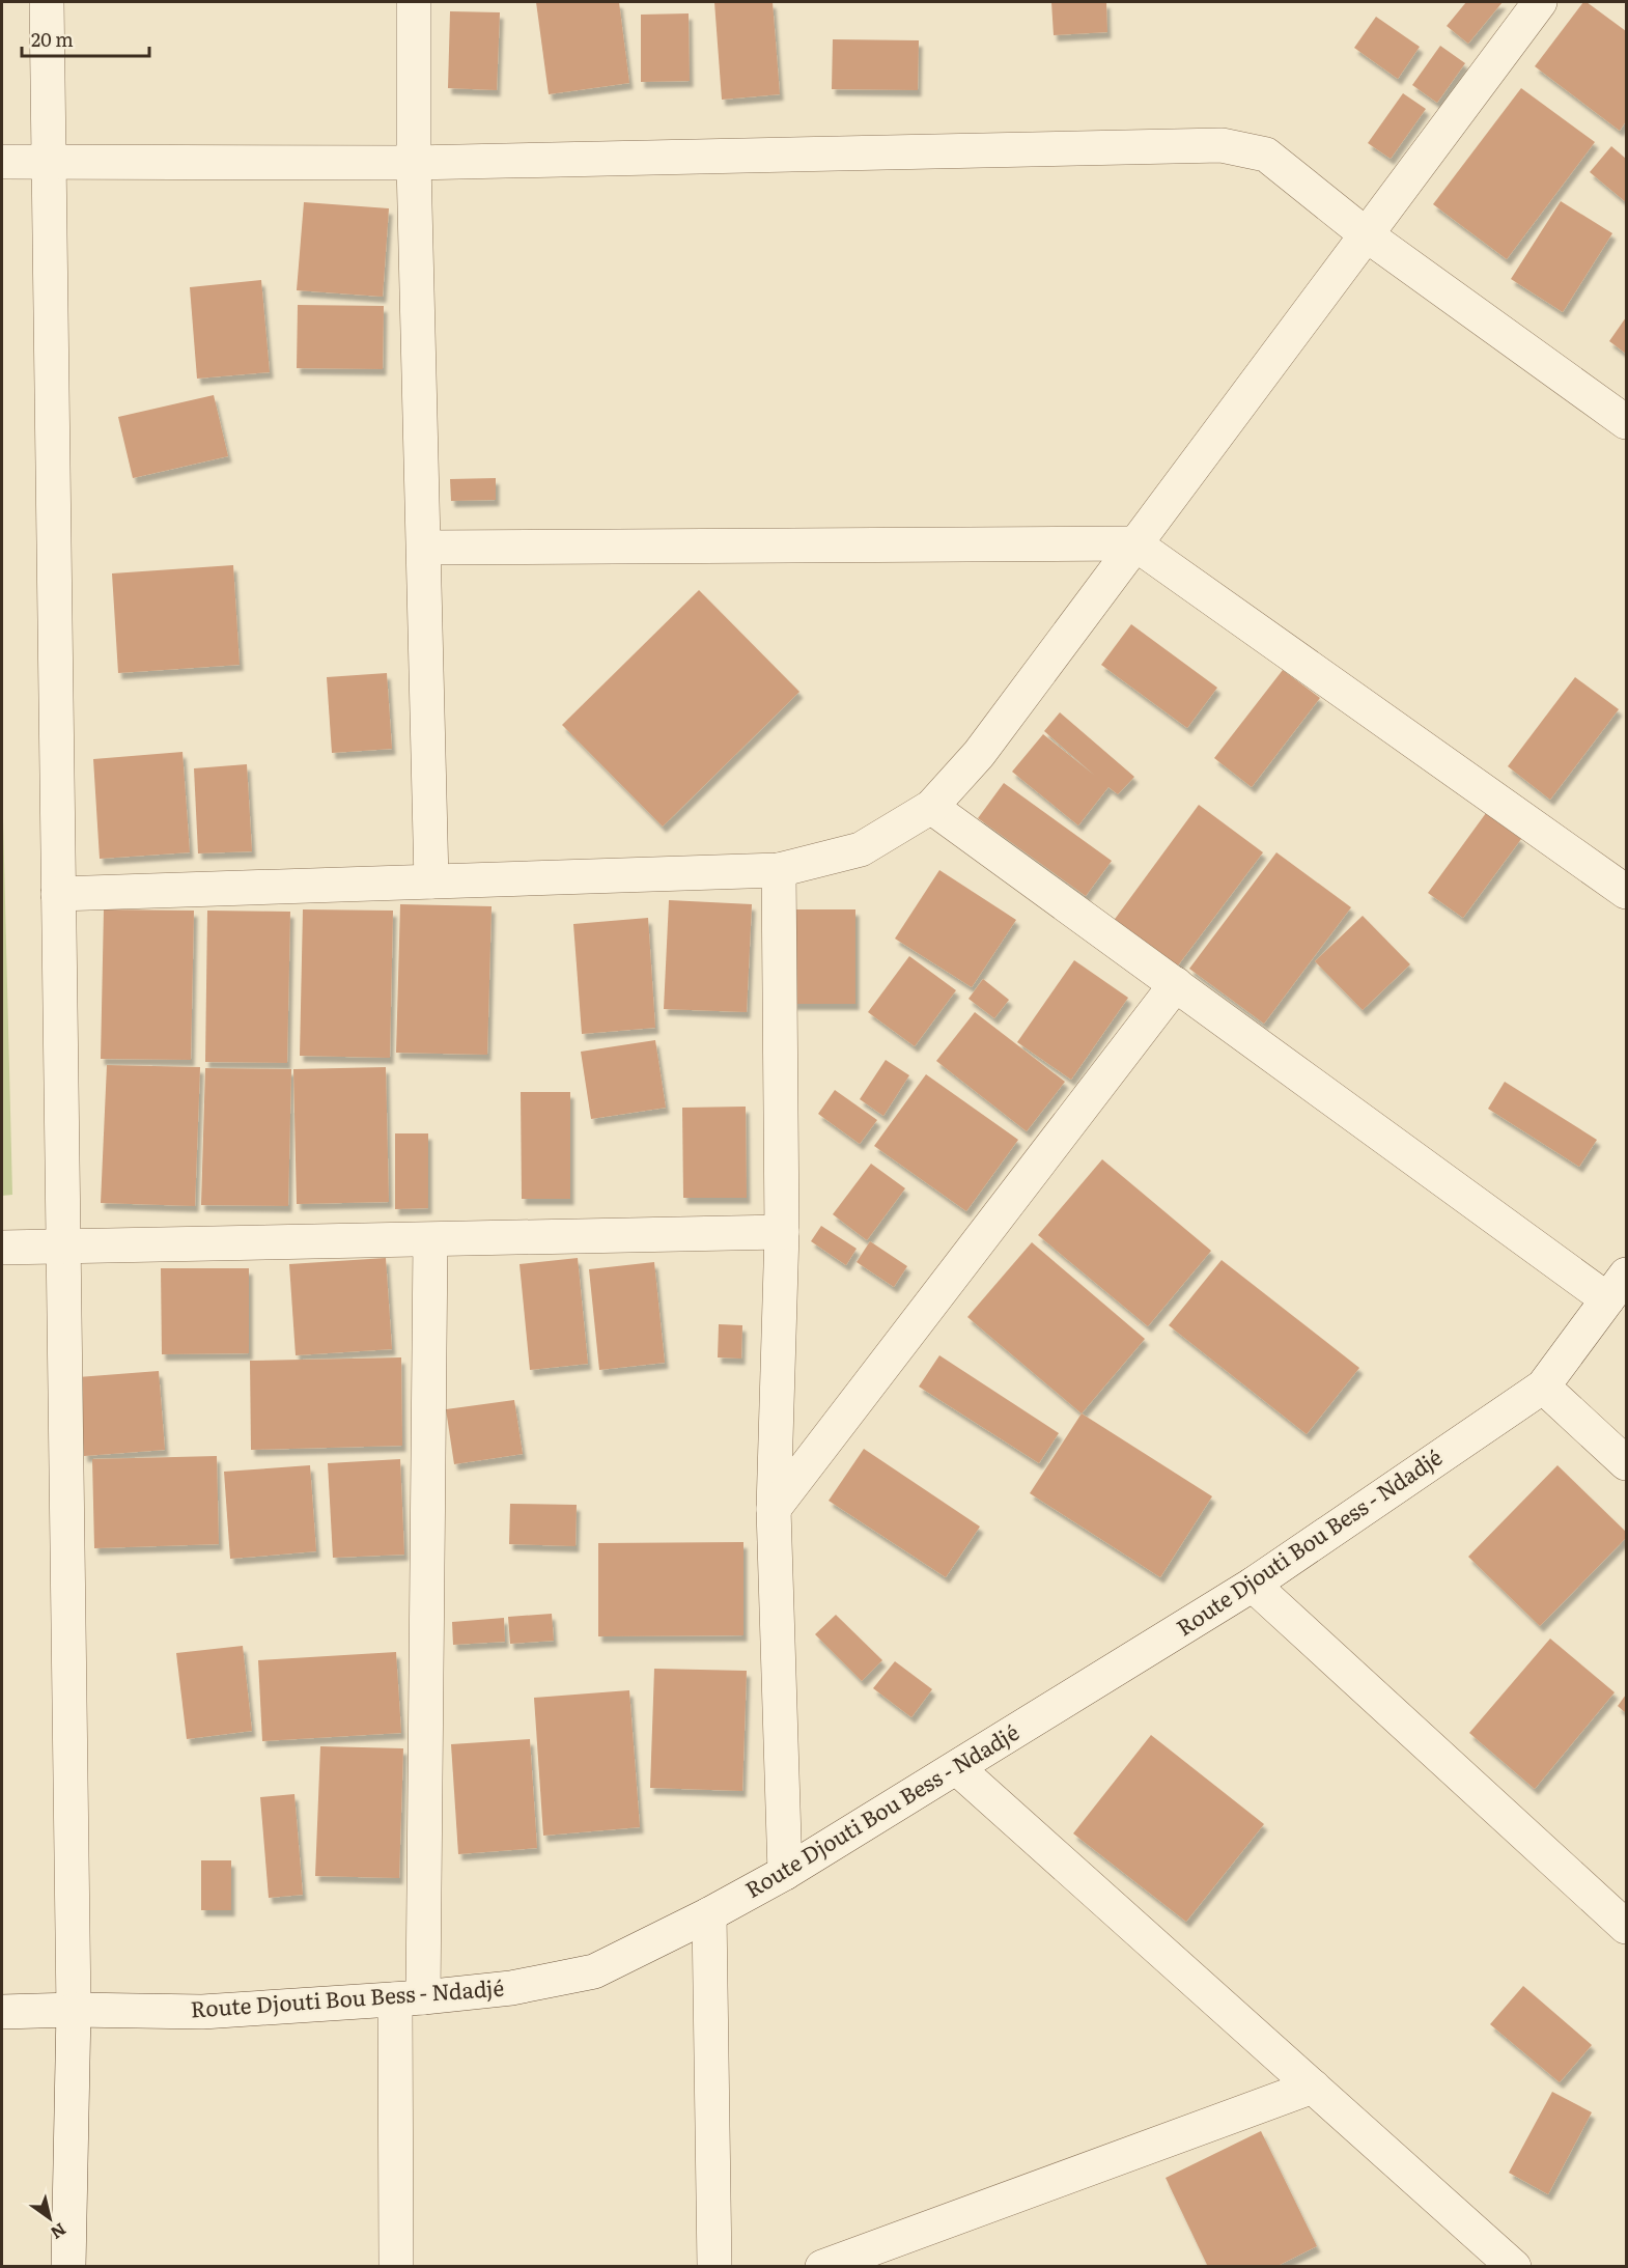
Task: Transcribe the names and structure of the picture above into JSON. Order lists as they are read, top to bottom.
{
  "streets": {
    "street": ["Route Djouti Bou Bess - Ndadjé"]
  },
  "scale_bar": "20 m",
  "north": "bottom right"
}
